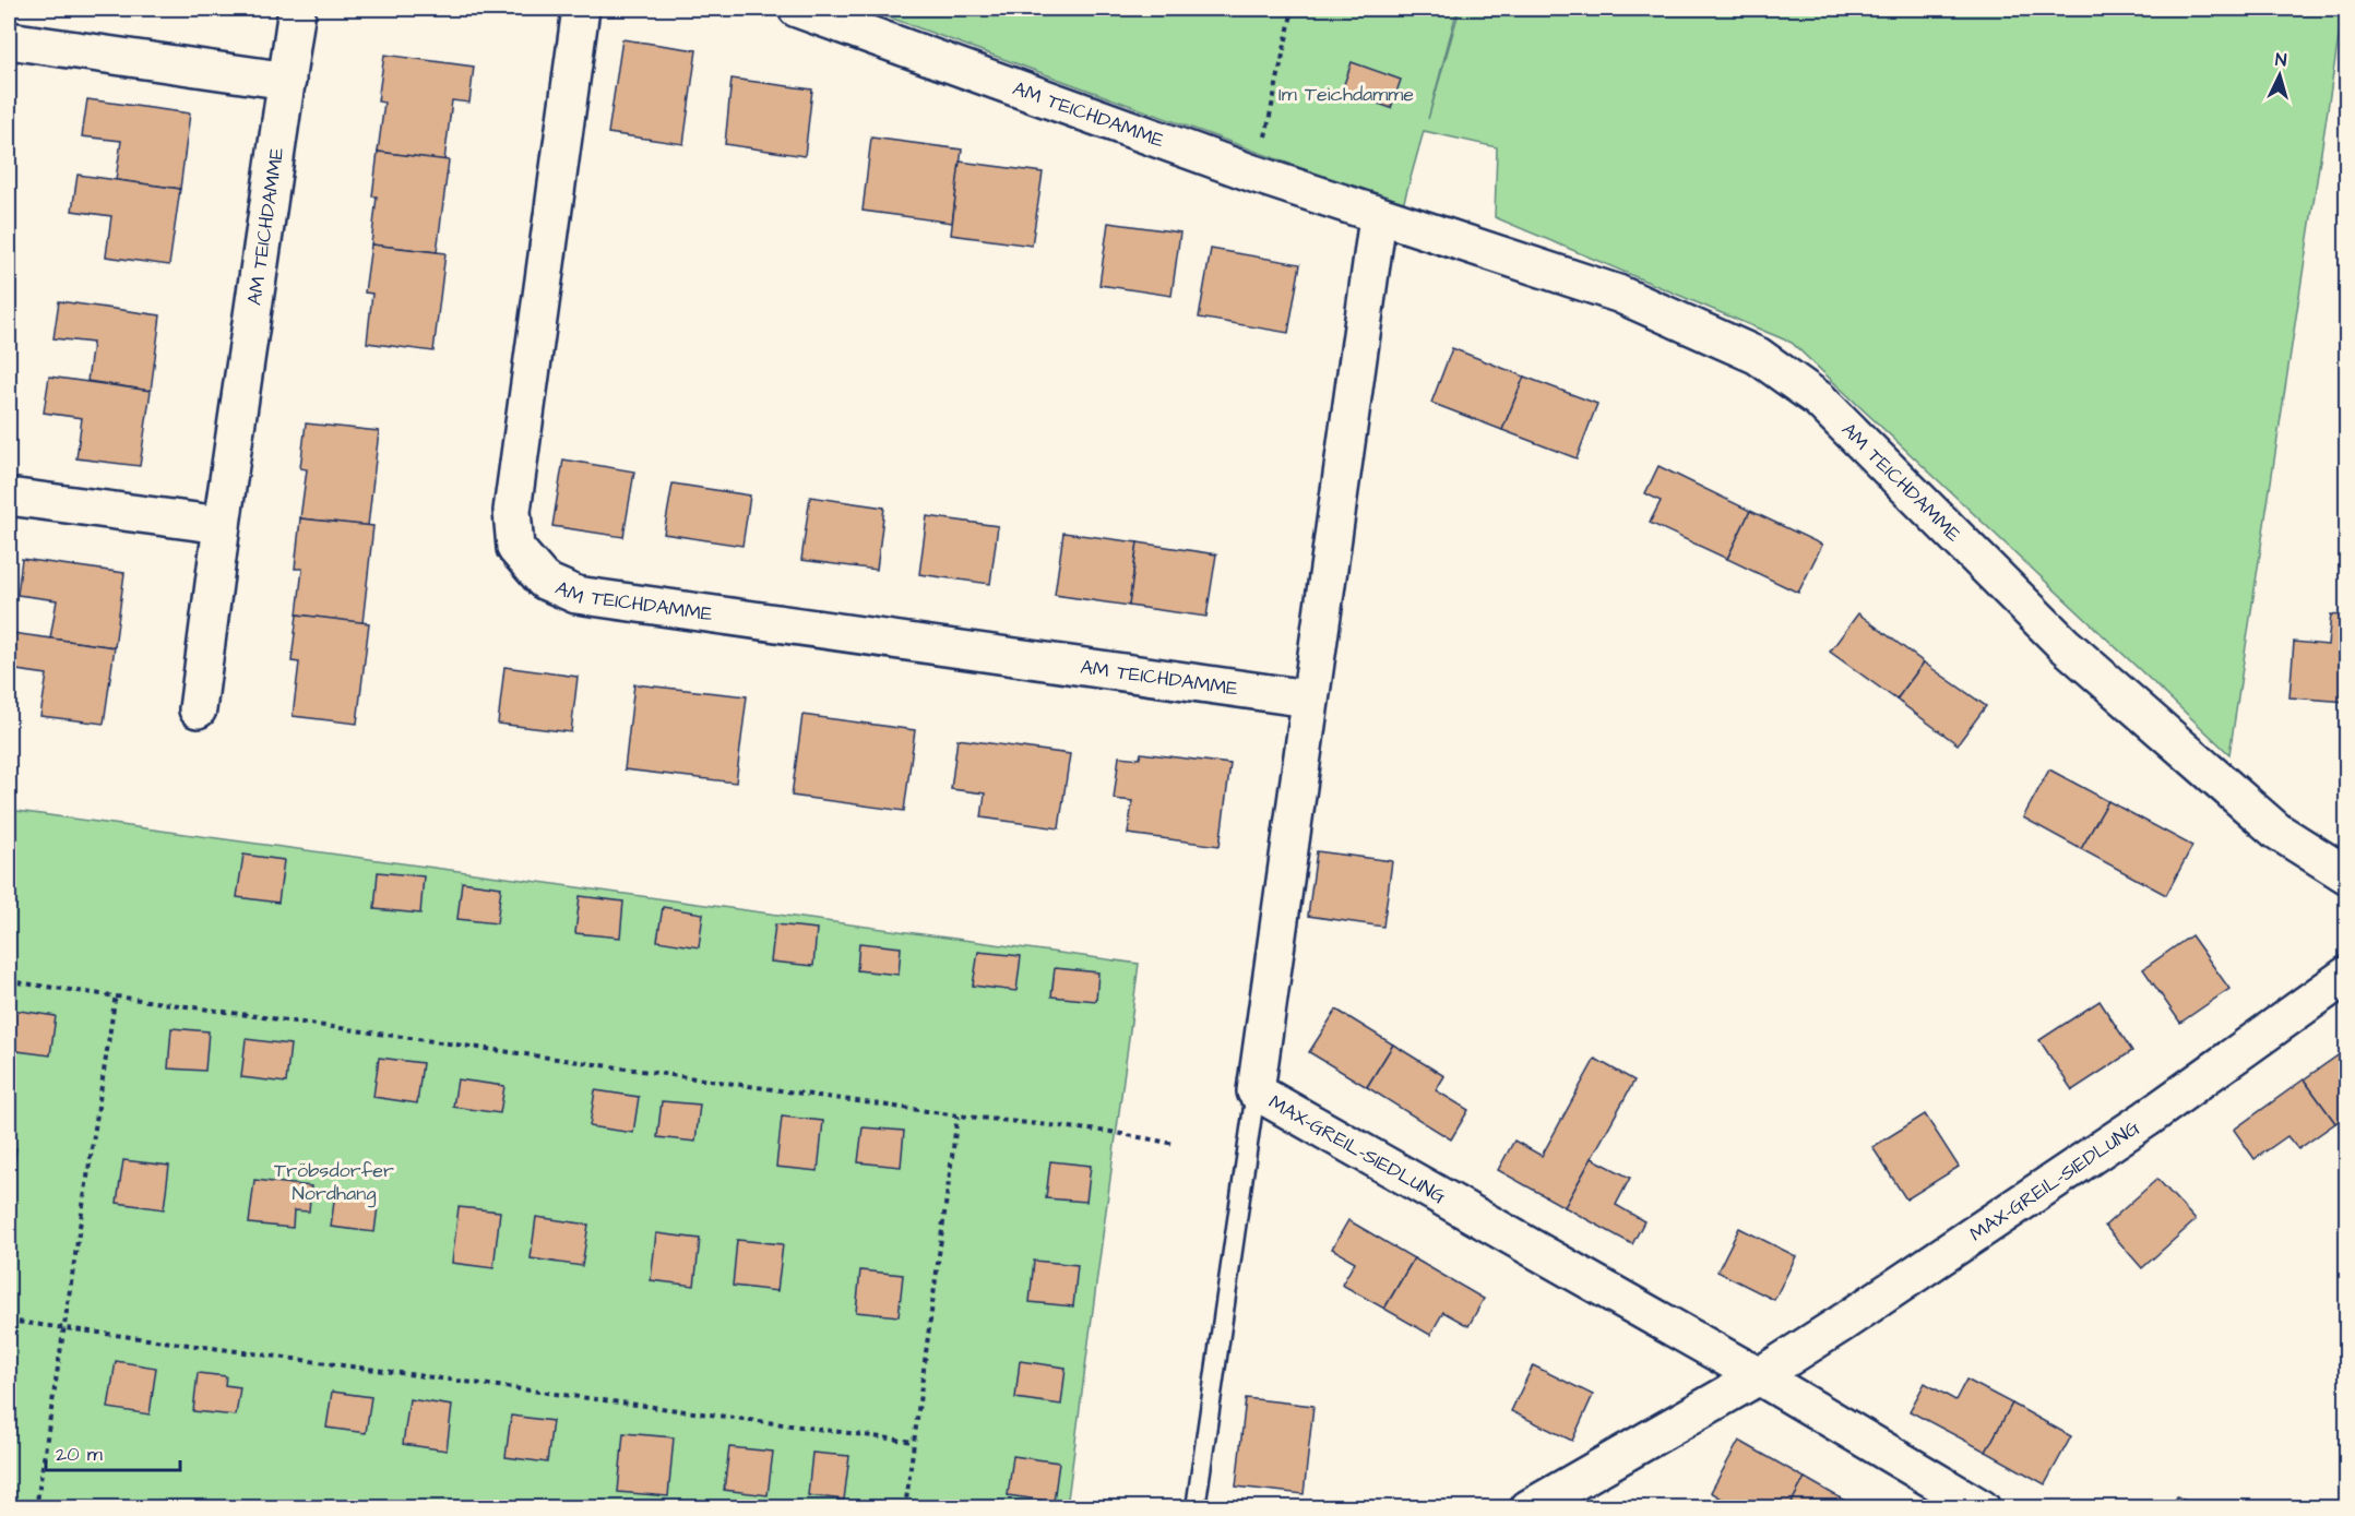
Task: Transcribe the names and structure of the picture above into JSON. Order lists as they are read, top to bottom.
{
  "streets": {
    "street": ["AM TEICHDAMME", "MAX-GREIL-SIEDLUNG"]
  },
  "parks": ["Im Teichdamme", "Tröbsdorfer Nordhang"],
  "scale_bar": "20 m",
  "north": "top"
}
